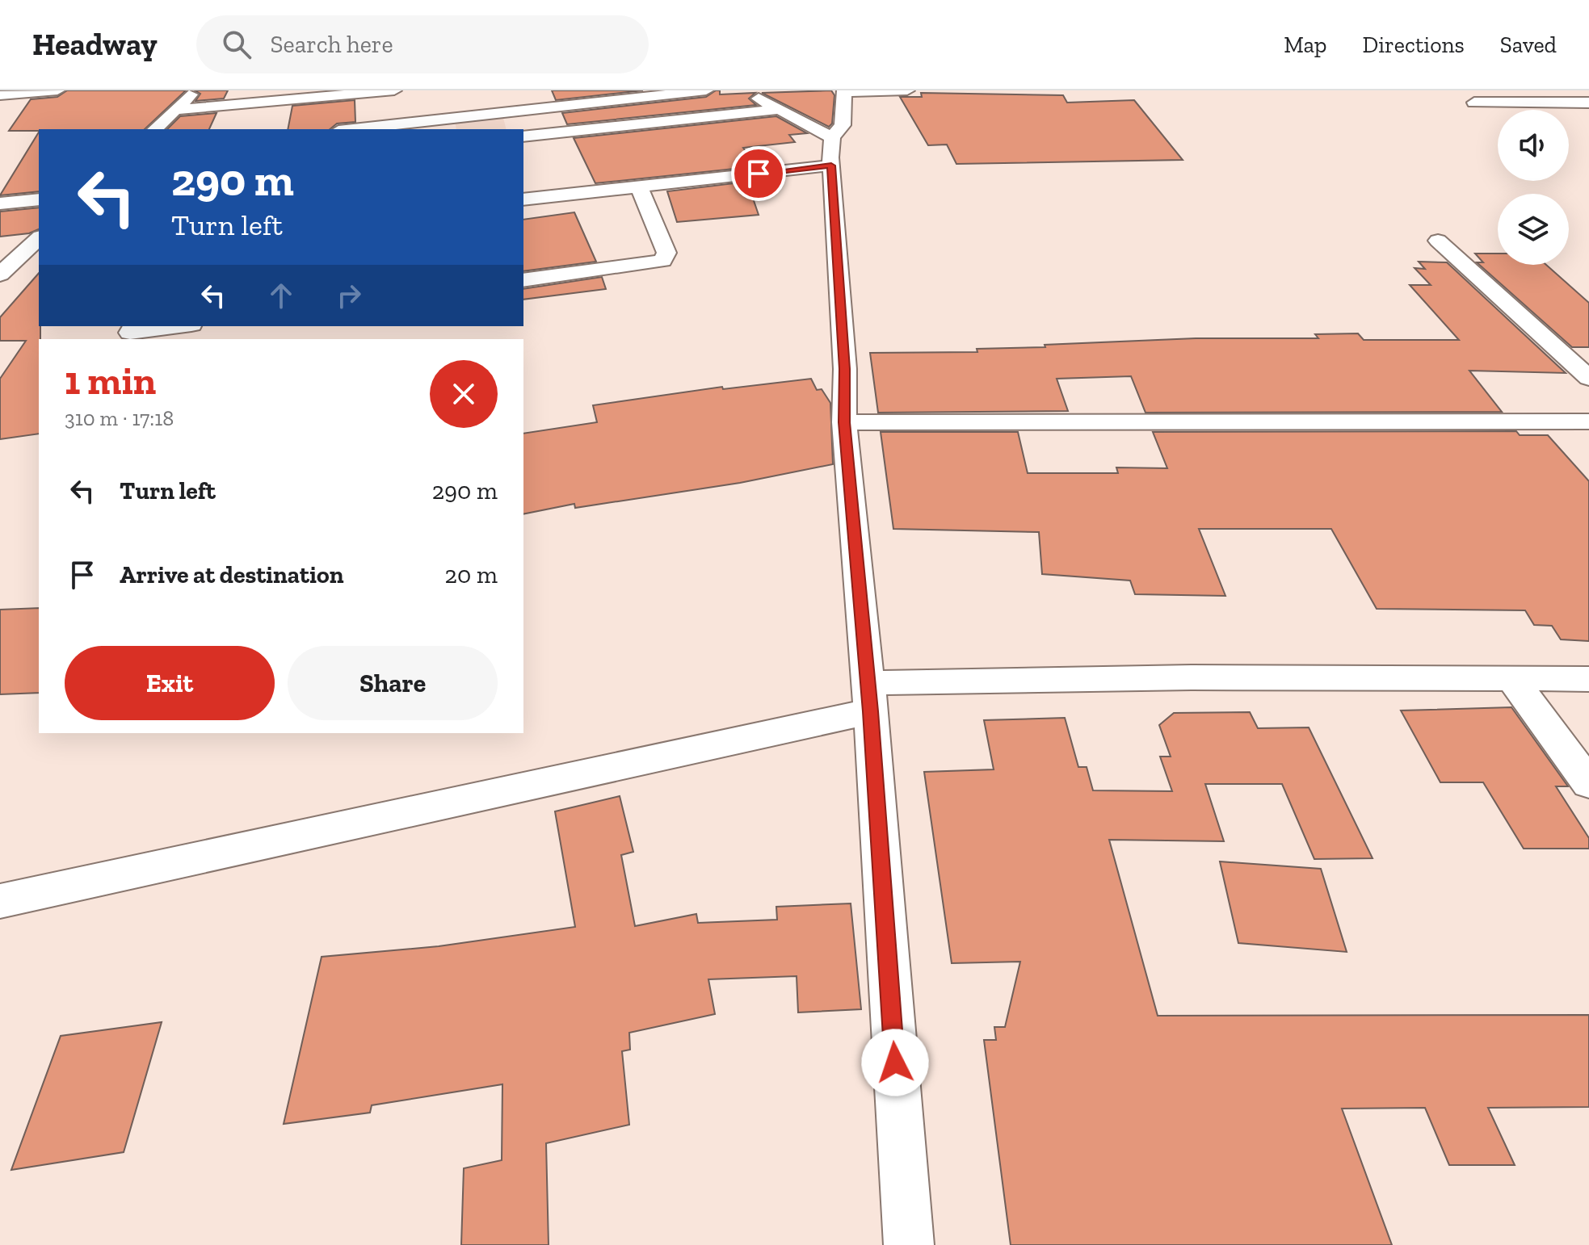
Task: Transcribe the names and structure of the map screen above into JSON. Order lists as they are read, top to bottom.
{
  "page": {
    "header": "Headway",
    "search": "Search here",
    "nav": ["Map", "Directions", "Saved"],
    "turn": ["290 m", "Turn left"],
    "heading": ["1 min", "310 m · 17:18"],
    "list": [
      {
        "name": "Turn left",
        "value": "290 m"
      },
      {
        "name": "Arrive at destination",
        "value": "20 m"
      }
    ],
    "buttons": ["Exit", "Share"]
  }
}
